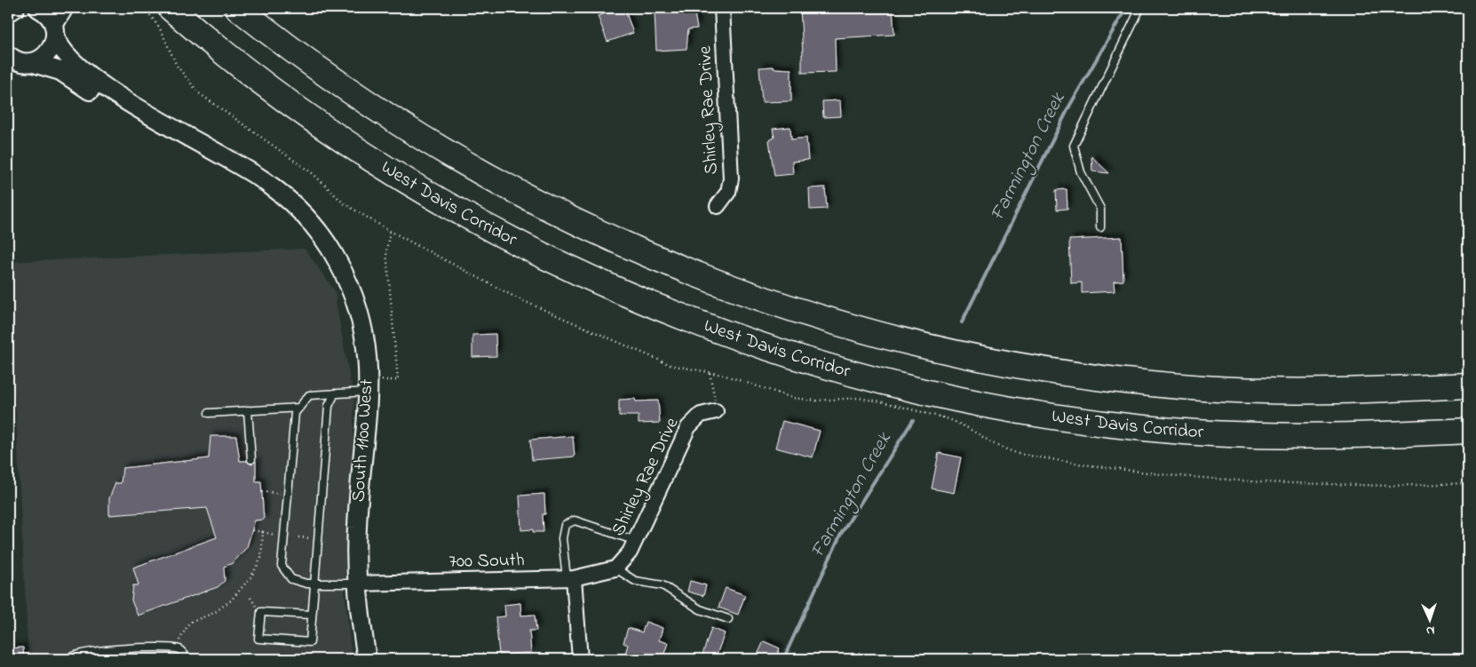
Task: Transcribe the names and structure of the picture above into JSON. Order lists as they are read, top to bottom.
{
  "streets": {
    "highway": ["West Davis Corridor"],
    "street": ["Shirley Rae Drive", "South 1100 West", "700 South"]
  },
  "crossings": [
    ["Shirley Rae Drive", "700 South"],
    ["South 1100 West", "700 South"]
  ],
  "water": ["Farmington Creek"],
  "north": "bottom"
}
